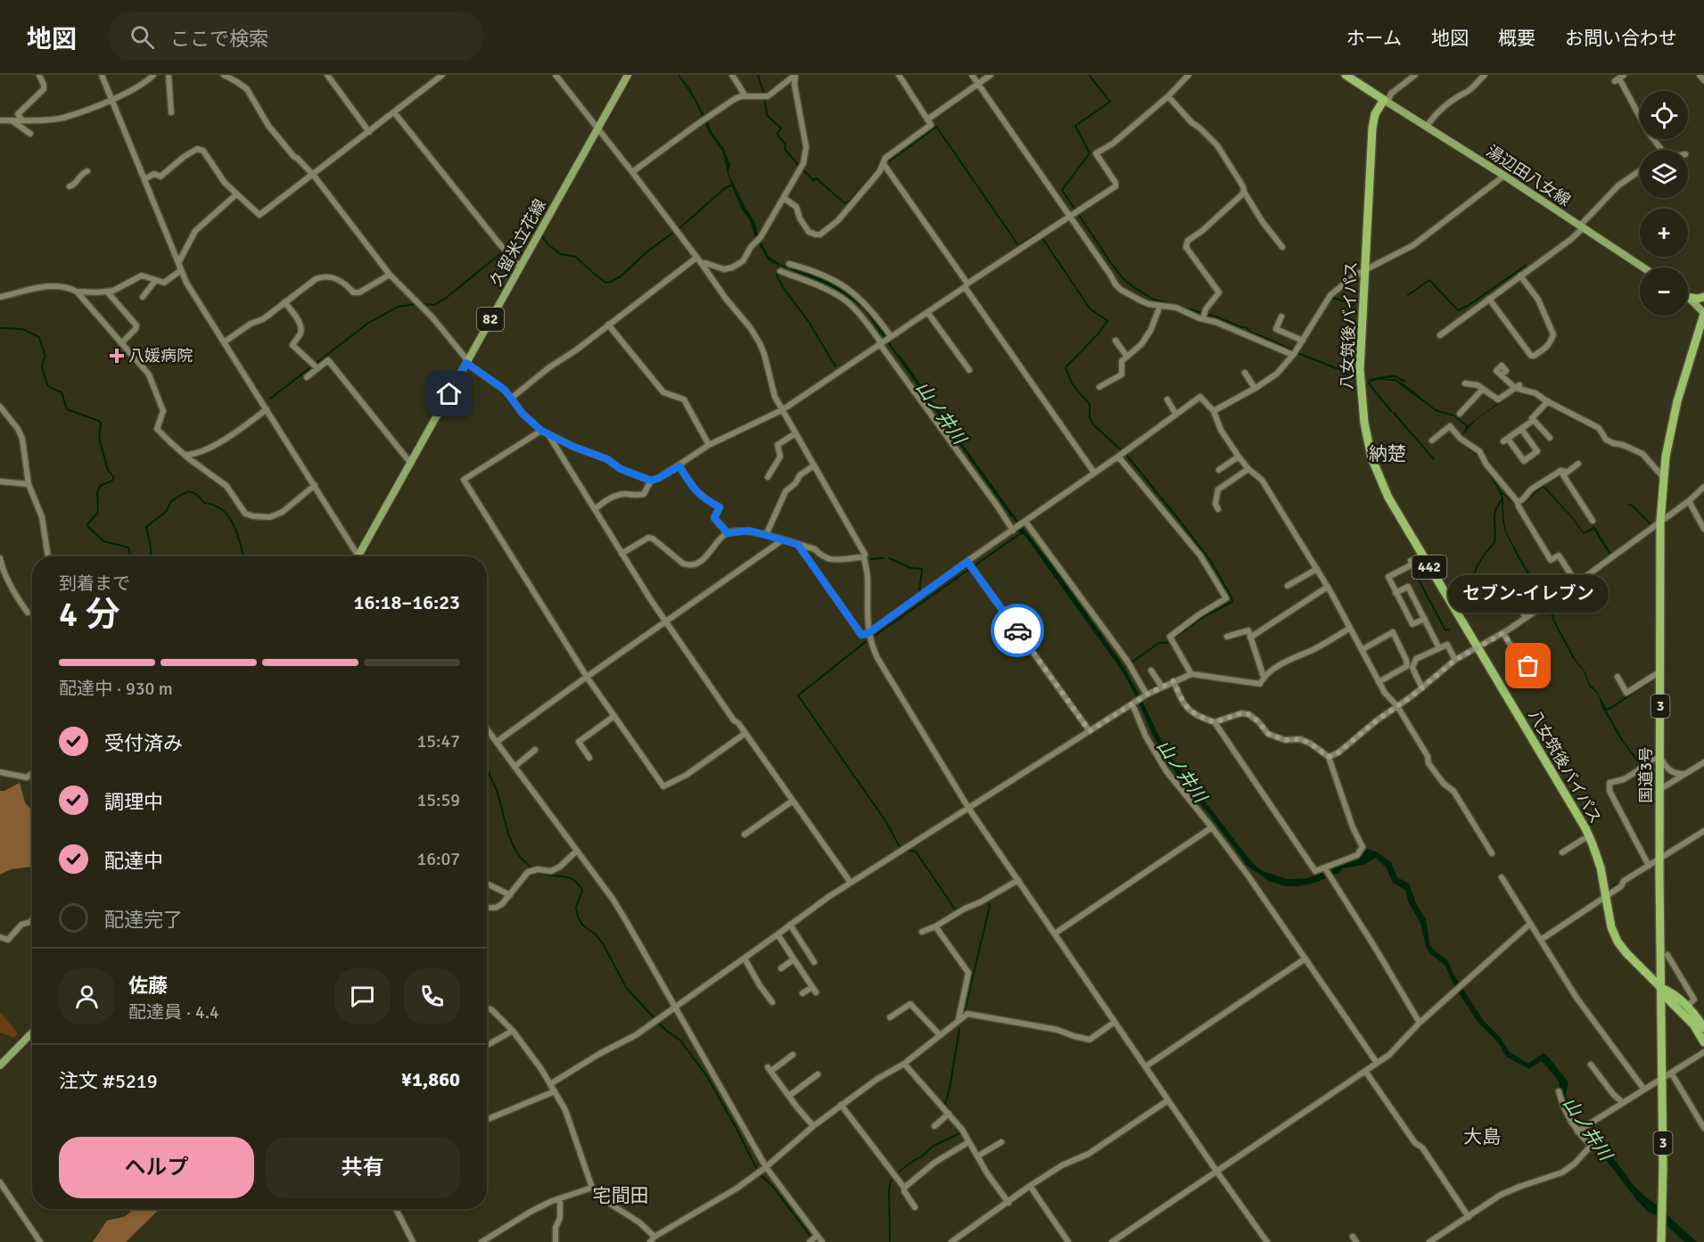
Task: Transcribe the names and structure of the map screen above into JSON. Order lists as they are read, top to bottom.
{
  "streets": {
    "highway": [
      "八女筑後バイパス",
      "442",
      "3",
      "国道3号"
    ],
    "main road": ["湯辺田八女線", "久留米立花線", "82"]
  },
  "crossings": [
    ["湯辺田八女線", "八女筑後バイパス"],
    ["八女筑後バイパス", "国道3号"]
  ],
  "districts": ["納楚", "大島", "宅間田"],
  "water": ["山ノ井川"],
  "places": {
    "health": ["八媛病院"],
    "other": ["セブン-イレブン"]
  },
  "page": {
    "header": "地図",
    "search": "ここで検索",
    "nav": [
      "ホーム",
      "地図",
      "概要",
      "お問い合わせ"
    ],
    "map_buttons": ["+", "−"],
    "heading": ["4 分", "到着まで", "16:18–16:23"],
    "panel": [
      "佐藤",
      "配達員 · 4.4",
      "注文 #5219",
      "¥1,860"
    ],
    "bubble": "セブン-イレブン",
    "bar": "配達中 · 930 m",
    "list": [
      ["受付済み", "15:47"],
      ["調理中", "15:59"],
      ["配達中", "16:07"],
      "配達完了"
    ],
    "buttons": ["ヘルプ", "共有"]
  }
}
